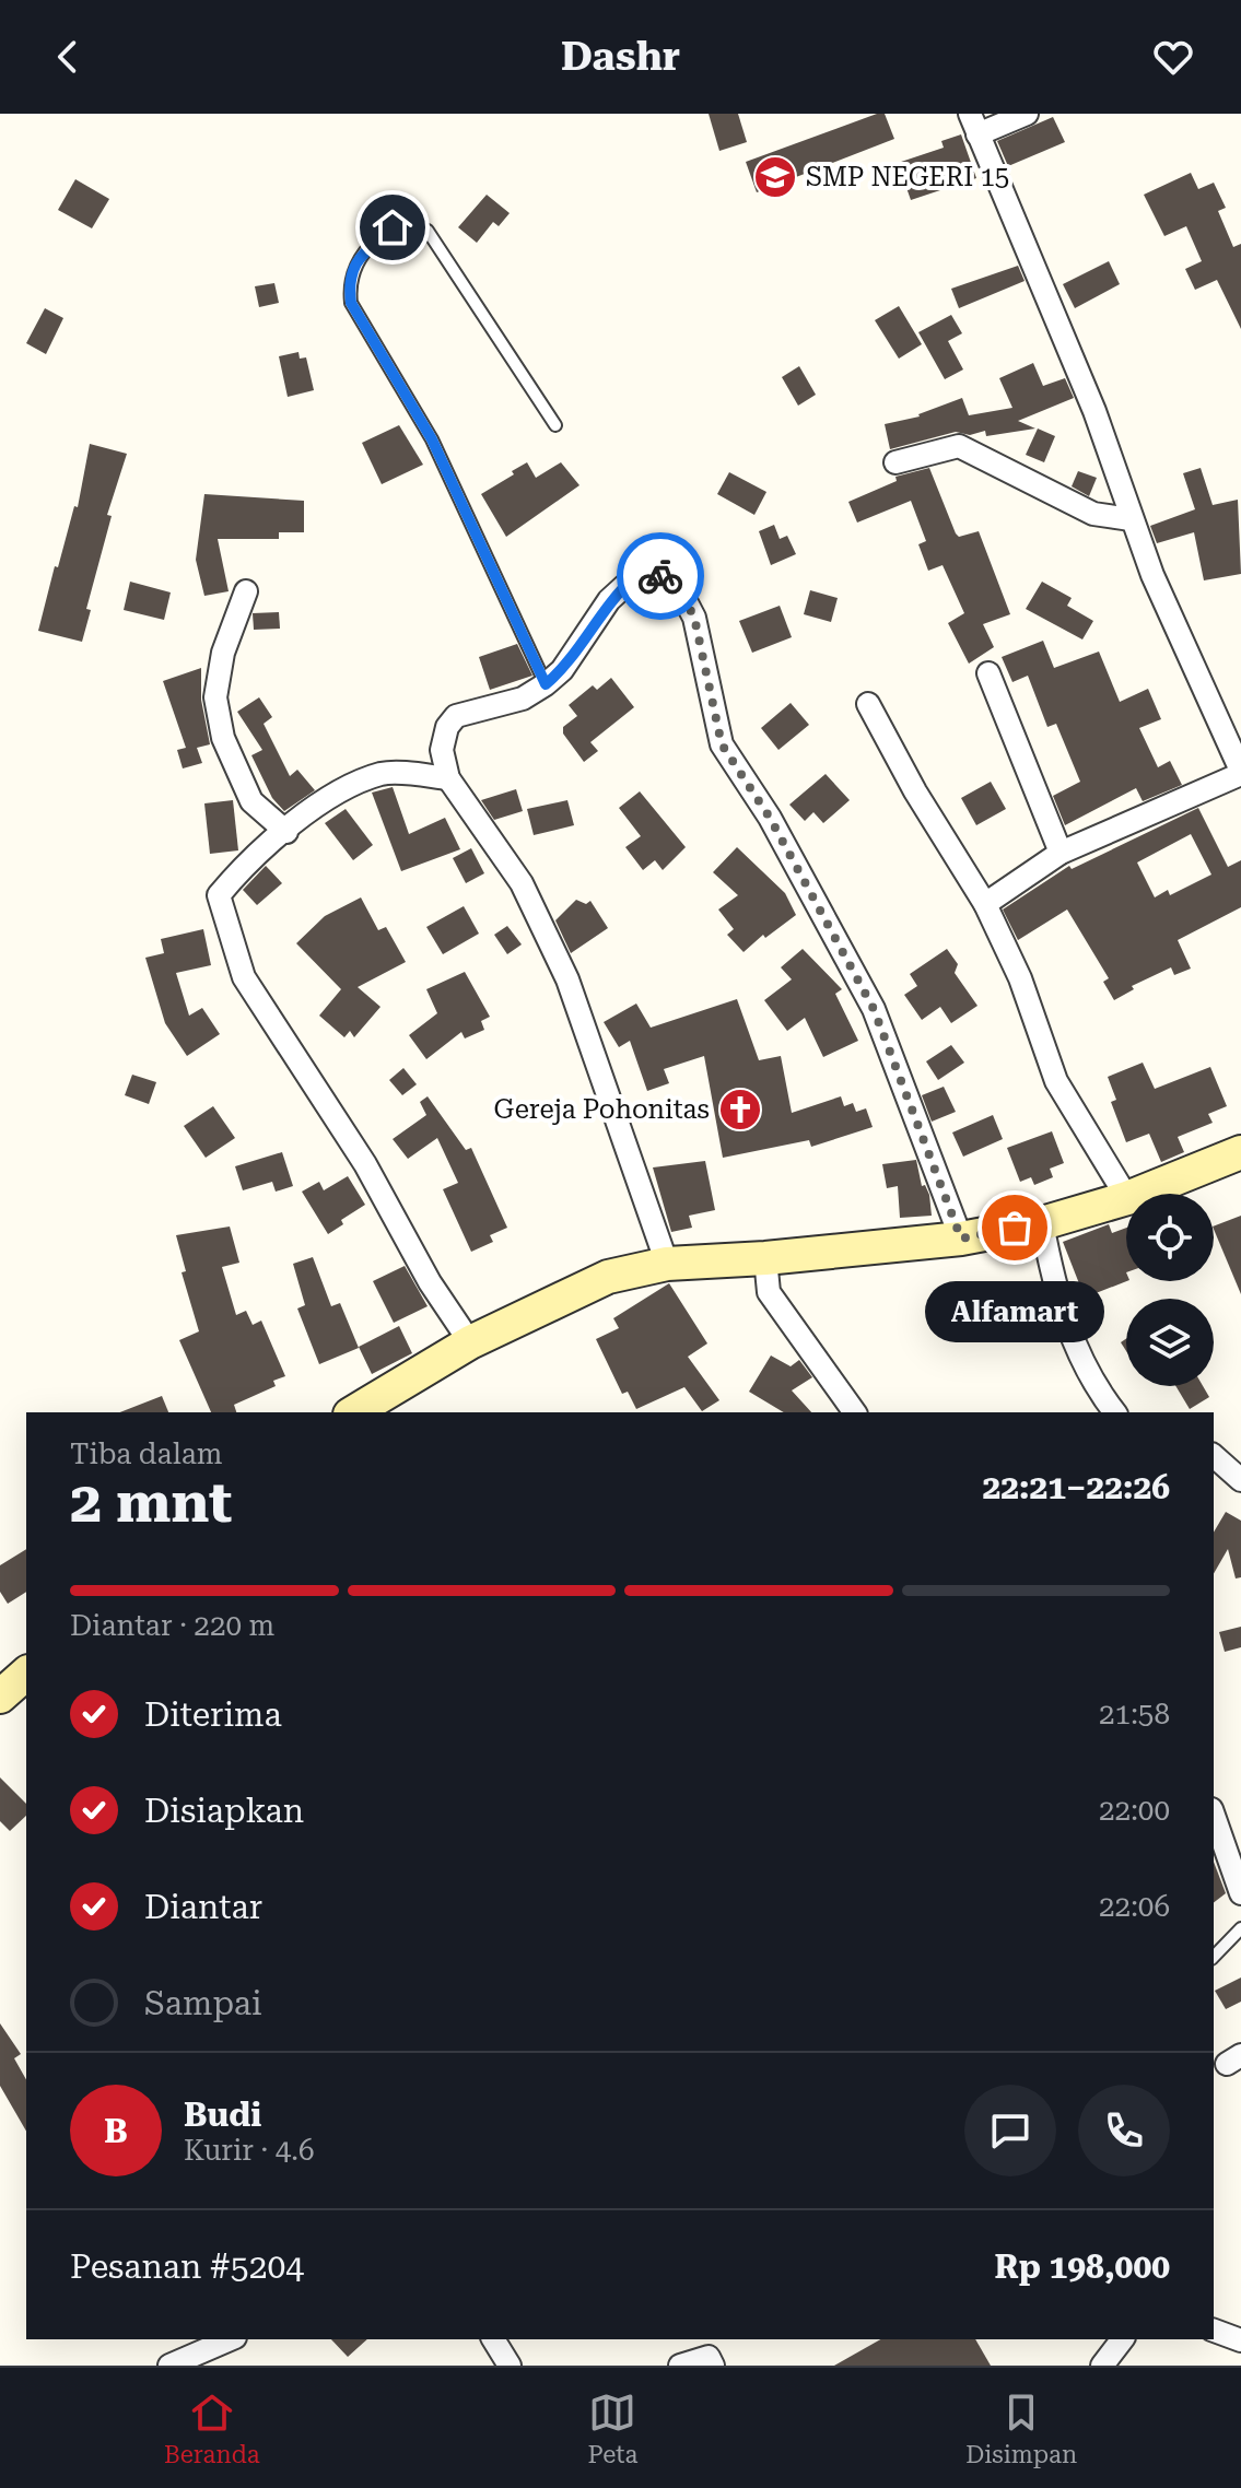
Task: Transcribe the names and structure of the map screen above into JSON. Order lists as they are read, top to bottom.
{
  "places": {
    "school or university": ["SMP NEGERI 15"],
    "church": ["Gereja Pohonitas"],
    "other": ["Alfamart"]
  },
  "page": {
    "header": "Dashr",
    "bubble": "Alfamart",
    "heading": ["2 mnt", "Tiba dalam", "22:21–22:26"],
    "panel": [
      "Budi",
      "Kurir · 4.6",
      "Pesanan #5204",
      "Rp 198,000"
    ],
    "bar": "Diantar · 220 m",
    "list": [
      ["Diterima", "21:58"],
      ["Disiapkan", "22:00"],
      ["Diantar", "22:06"],
      "Sampai"
    ],
    "round": "B",
    "tabs": ["Beranda", "Peta", "Disimpan"]
  }
}
